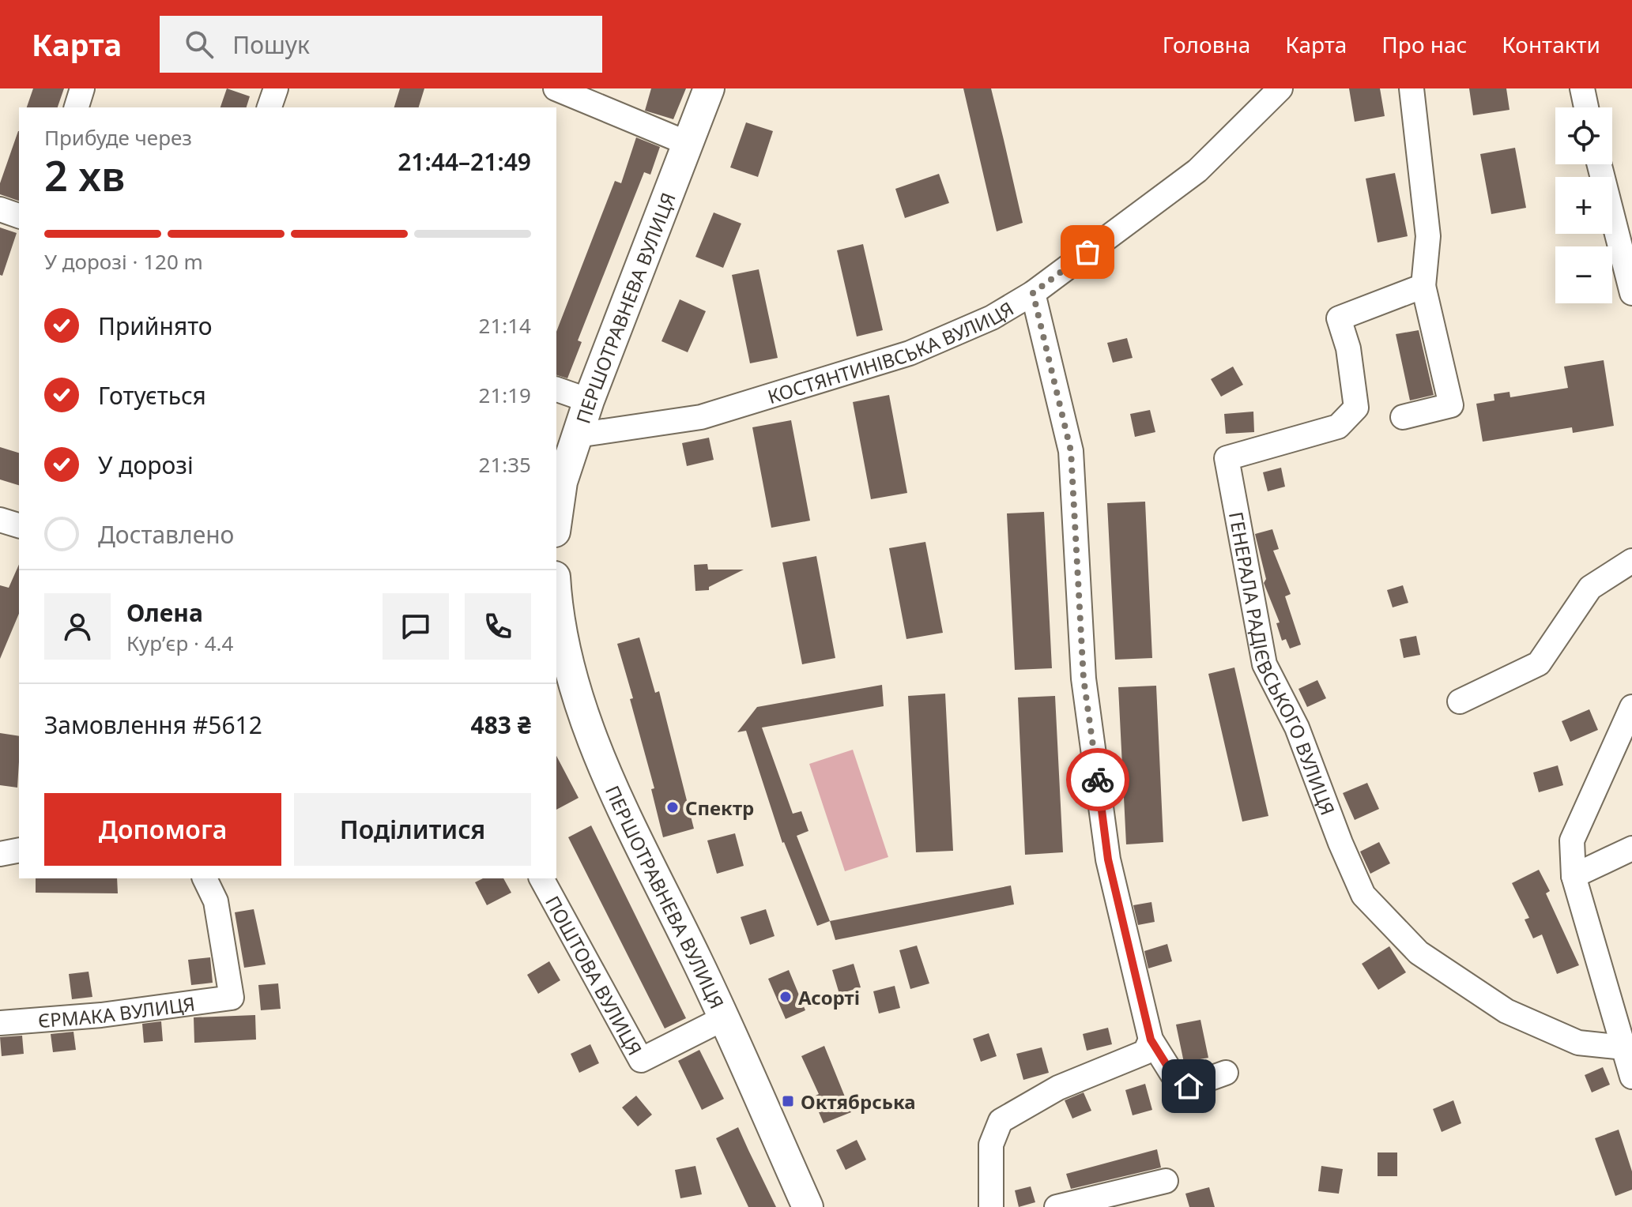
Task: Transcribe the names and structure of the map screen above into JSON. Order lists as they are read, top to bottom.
{
  "streets": {
    "main road": ["ПЕРШОТРАВНЕВА ВУЛИЦЯ"],
    "street": [
      "КОСТЯНТИНІВСЬКА ВУЛИЦЯ",
      "ГЕНЕРАЛА РАДІЄВСЬКОГО ВУЛИЦЯ",
      "ПОШТОВА ВУЛИЦЯ",
      "ЄРМАКА ВУЛИЦЯ"
    ]
  },
  "crossings": [
    ["ПЕРШОТРАВНЕВА ВУЛИЦЯ", "КОСТЯНТИНІВСЬКА ВУЛИЦЯ"],
    ["ПЕРШОТРАВНЕВА ВУЛИЦЯ", "ПОШТОВА ВУЛИЦЯ"]
  ],
  "places": {
    "other": ["Спектр", "Асорті"],
    "transit": ["Октябрська"]
  },
  "page": {
    "header": "Карта",
    "search": "Пошук",
    "nav": [
      "Головна",
      "Карта",
      "Про нас",
      "Контакти"
    ],
    "map_buttons": ["+", "−"],
    "heading": ["2 хв", "Прибуде через", "21:44–21:49"],
    "panel": [
      "Олена",
      "Кур’єр · 4.4",
      "Замовлення #5612",
      "483 ₴"
    ],
    "bar": "У дорозі · 120 m",
    "list": [
      ["Прийнято", "21:14"],
      ["Готується", "21:19"],
      ["У дорозі", "21:35"],
      "Доставлено"
    ],
    "buttons": ["Допомога", "Поділитися"]
  }
}
